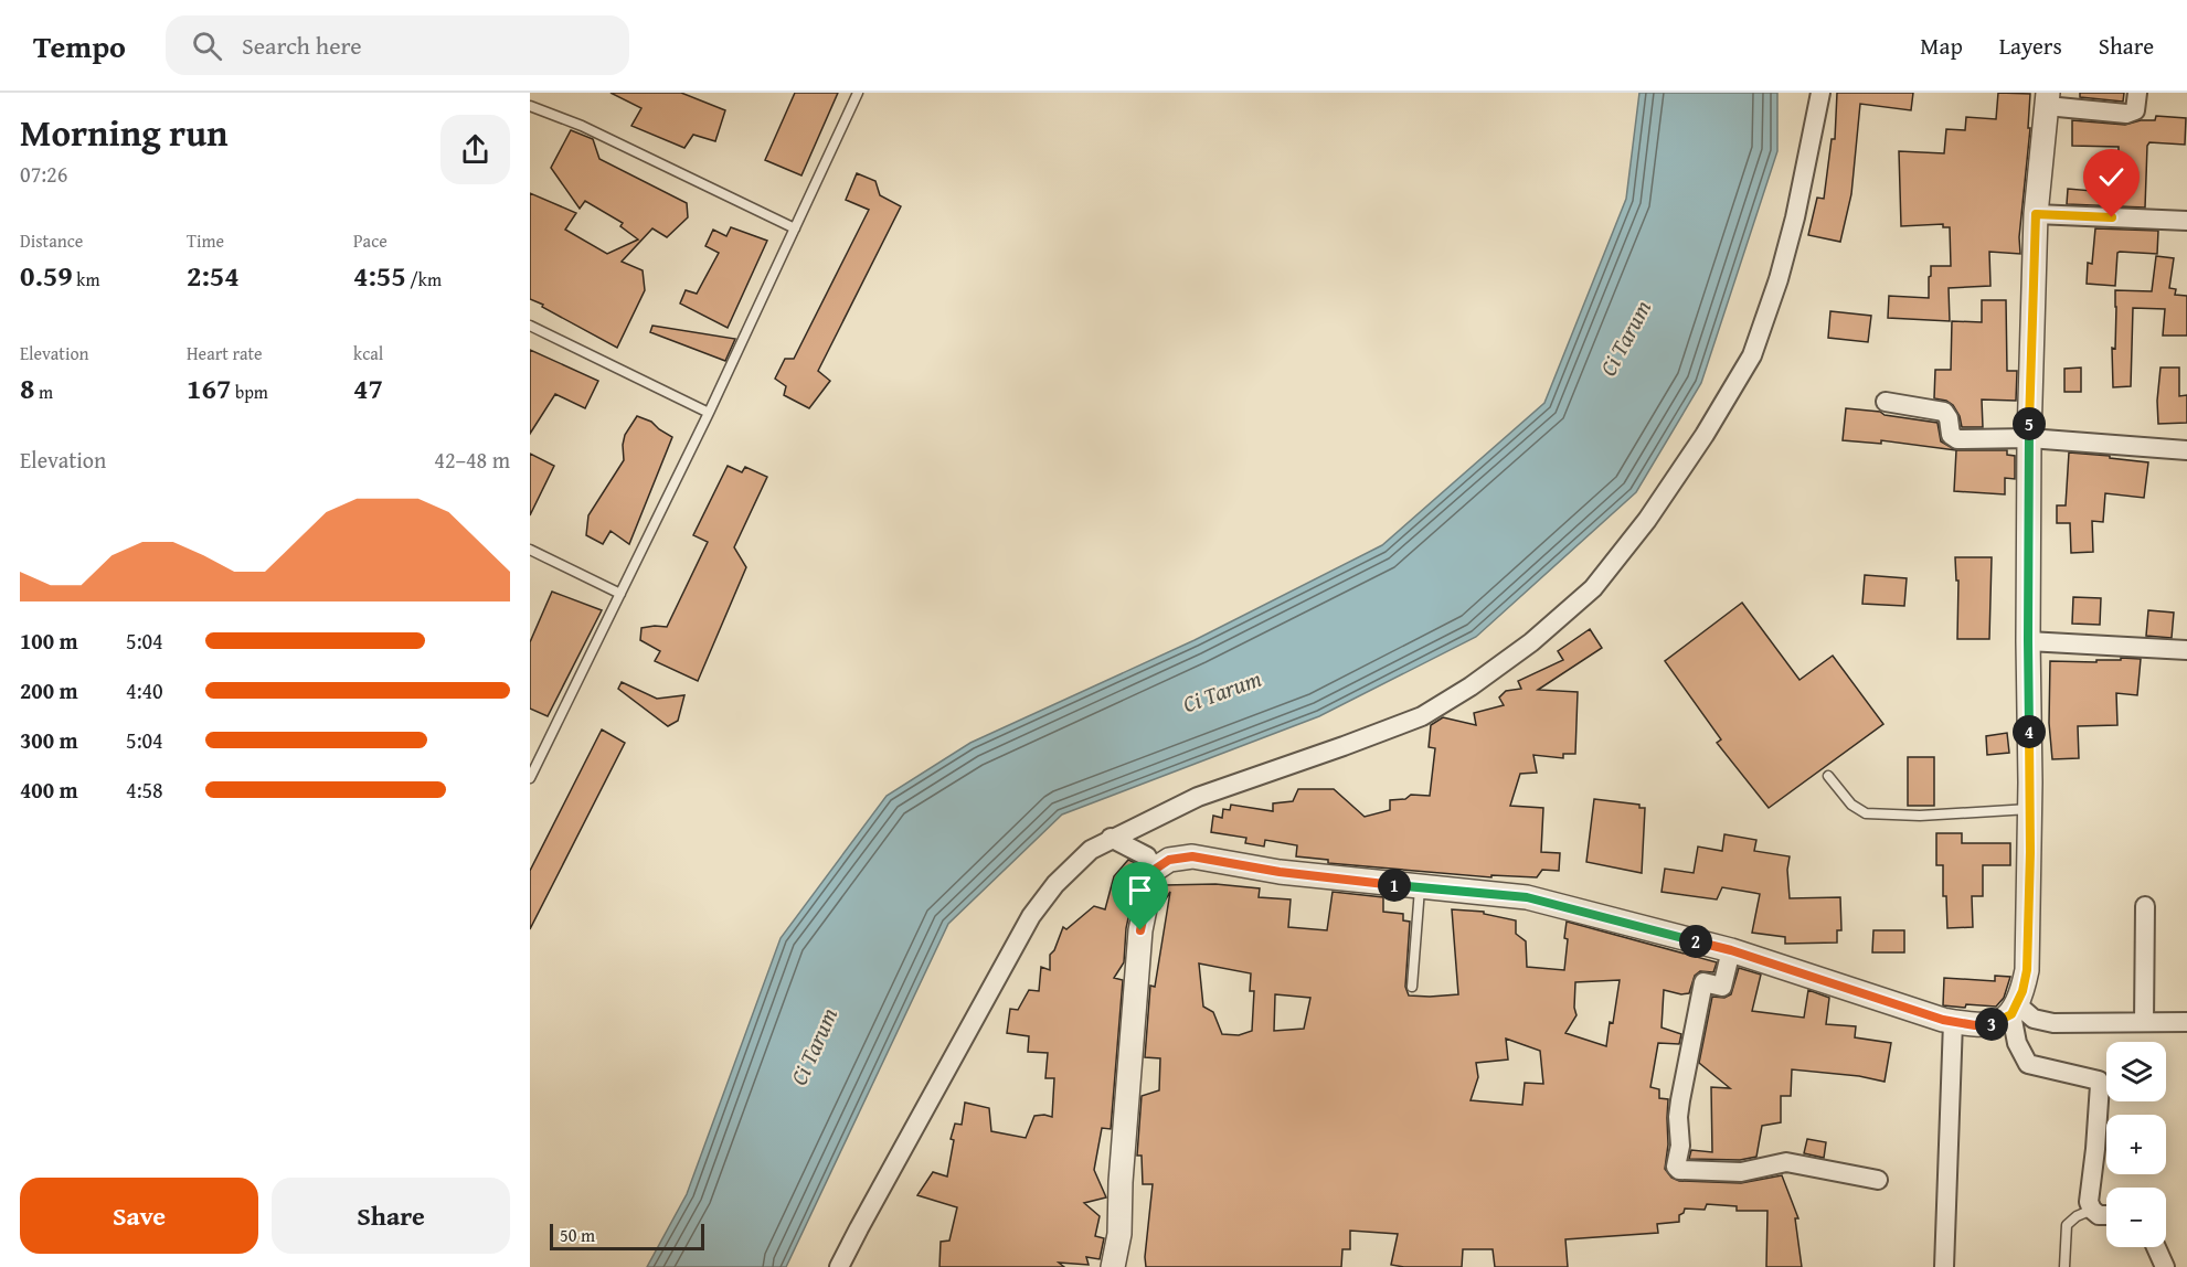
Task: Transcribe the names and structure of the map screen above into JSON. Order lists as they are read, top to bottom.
{
  "water": ["Ci Tarum"],
  "scale_bar": "50 m",
  "page": {
    "header": "Tempo",
    "search": "Search here",
    "nav": ["Map", "Layers", "Share"],
    "heading": ["Morning run", "07:26"],
    "stats": [
      ["Distance", "0.59 km"],
      ["Time", "2:54"],
      ["Pace", "4:55 /km"],
      ["Elevation", "8 m"],
      ["Heart rate", "167 bpm"],
      ["kcal", "47"]
    ],
    "pins": [
      "5",
      "4",
      "1",
      "2",
      "3"
    ],
    "chart": ["Elevation", "42–48 m"],
    "list": [
      {
        "name": "100 m",
        "note": "5:04"
      },
      {
        "name": "200 m",
        "note": "4:40"
      },
      {
        "name": "300 m",
        "note": "5:04"
      },
      {
        "name": "400 m",
        "note": "4:58"
      }
    ],
    "map_buttons": ["+", "−"],
    "buttons": ["Save", "Share"],
    "scale": "50 m"
  }
}
